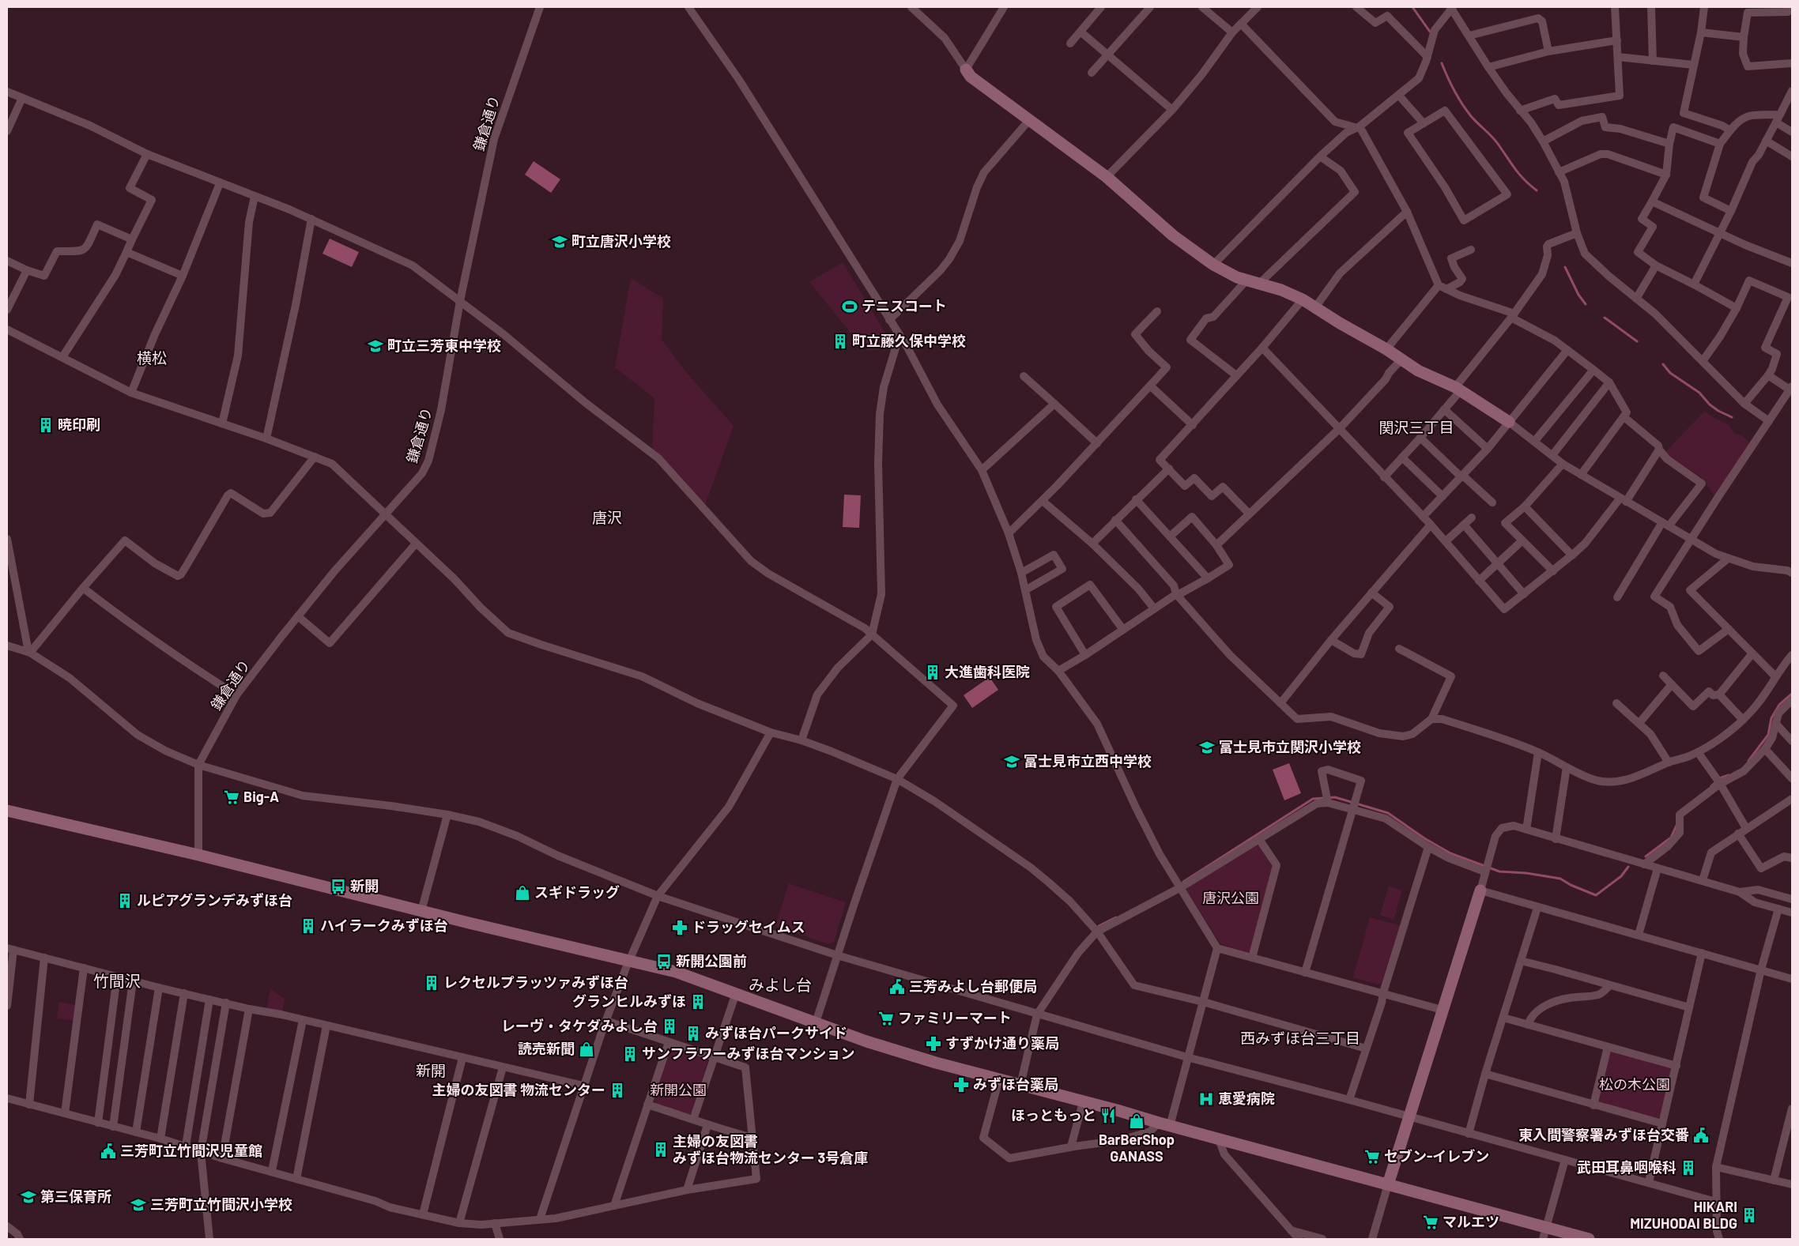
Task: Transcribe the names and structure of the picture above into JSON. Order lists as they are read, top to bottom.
{
  "streets": {
    "street": ["鎌倉通り"]
  },
  "districts": [
    "横松",
    "関沢三丁目",
    "唐沢",
    "竹間沢",
    "みよし台",
    "西みずほ台三丁目",
    "新開"
  ],
  "parks": ["唐沢公園", "松の木公園", "新開公園"],
  "places": {
    "school or university": [
      "町立唐沢小学校",
      "町立三芳東中学校",
      "富士見市立関沢小学校",
      "富士見市立西中学校",
      "第三保育所",
      "三芳町立竹間沢小学校"
    ],
    "sports": ["テニスコート"],
    "building": [
      "町立藤久保中学校",
      "暁印刷",
      "大進歯科医院",
      "ルピアグランデみずほ台",
      "ハイラークみずほ台",
      "レクセルプラッツァみずほ台",
      "グランヒルみずほ",
      "レーヴ・タケダみよし台",
      "みずほ台パークサイド",
      "サンフラワーみずほ台マンション",
      "主婦の友図書 物流センター",
      "主婦の友図書 みずほ台物流センター 3号倉庫",
      "武田耳鼻咽喉科",
      "HIKARI MIZUHODAI BLDG"
    ],
    "supermarket": [
      "Big-A",
      "ファミリーマート",
      "セブン-イレブン",
      "マルエツ"
    ],
    "bus stop": ["新開", "新開公園前"],
    "shop": ["スギドラッグ", "読売新聞", "BarBerShop GANASS"],
    "pharmacy": ["ドラッグセイムス", "すずかけ通り薬局", "みずほ台薬局"],
    "public building": ["三芳みよし台郵便局", "東入間警察署みずほ台交番", "三芳町立竹間沢児童館"],
    "hospital": ["恵愛病院"],
    "restaurant": ["ほっともっと"]
  }
}
